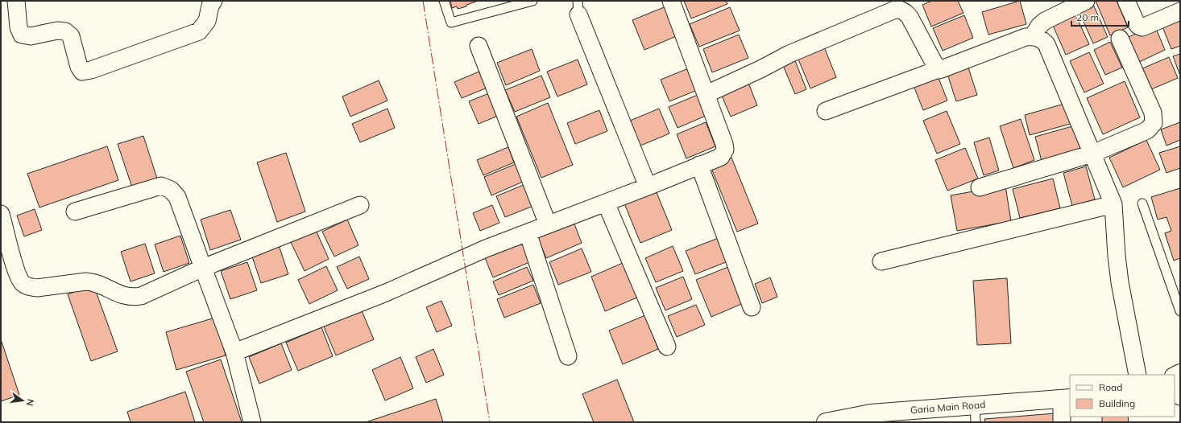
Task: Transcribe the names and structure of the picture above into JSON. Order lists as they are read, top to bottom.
{
  "streets": {
    "main road": ["Garia Main Road"]
  },
  "legend": ["Road", "Building"],
  "scale_bar": "20 m",
  "north": "right"
}
